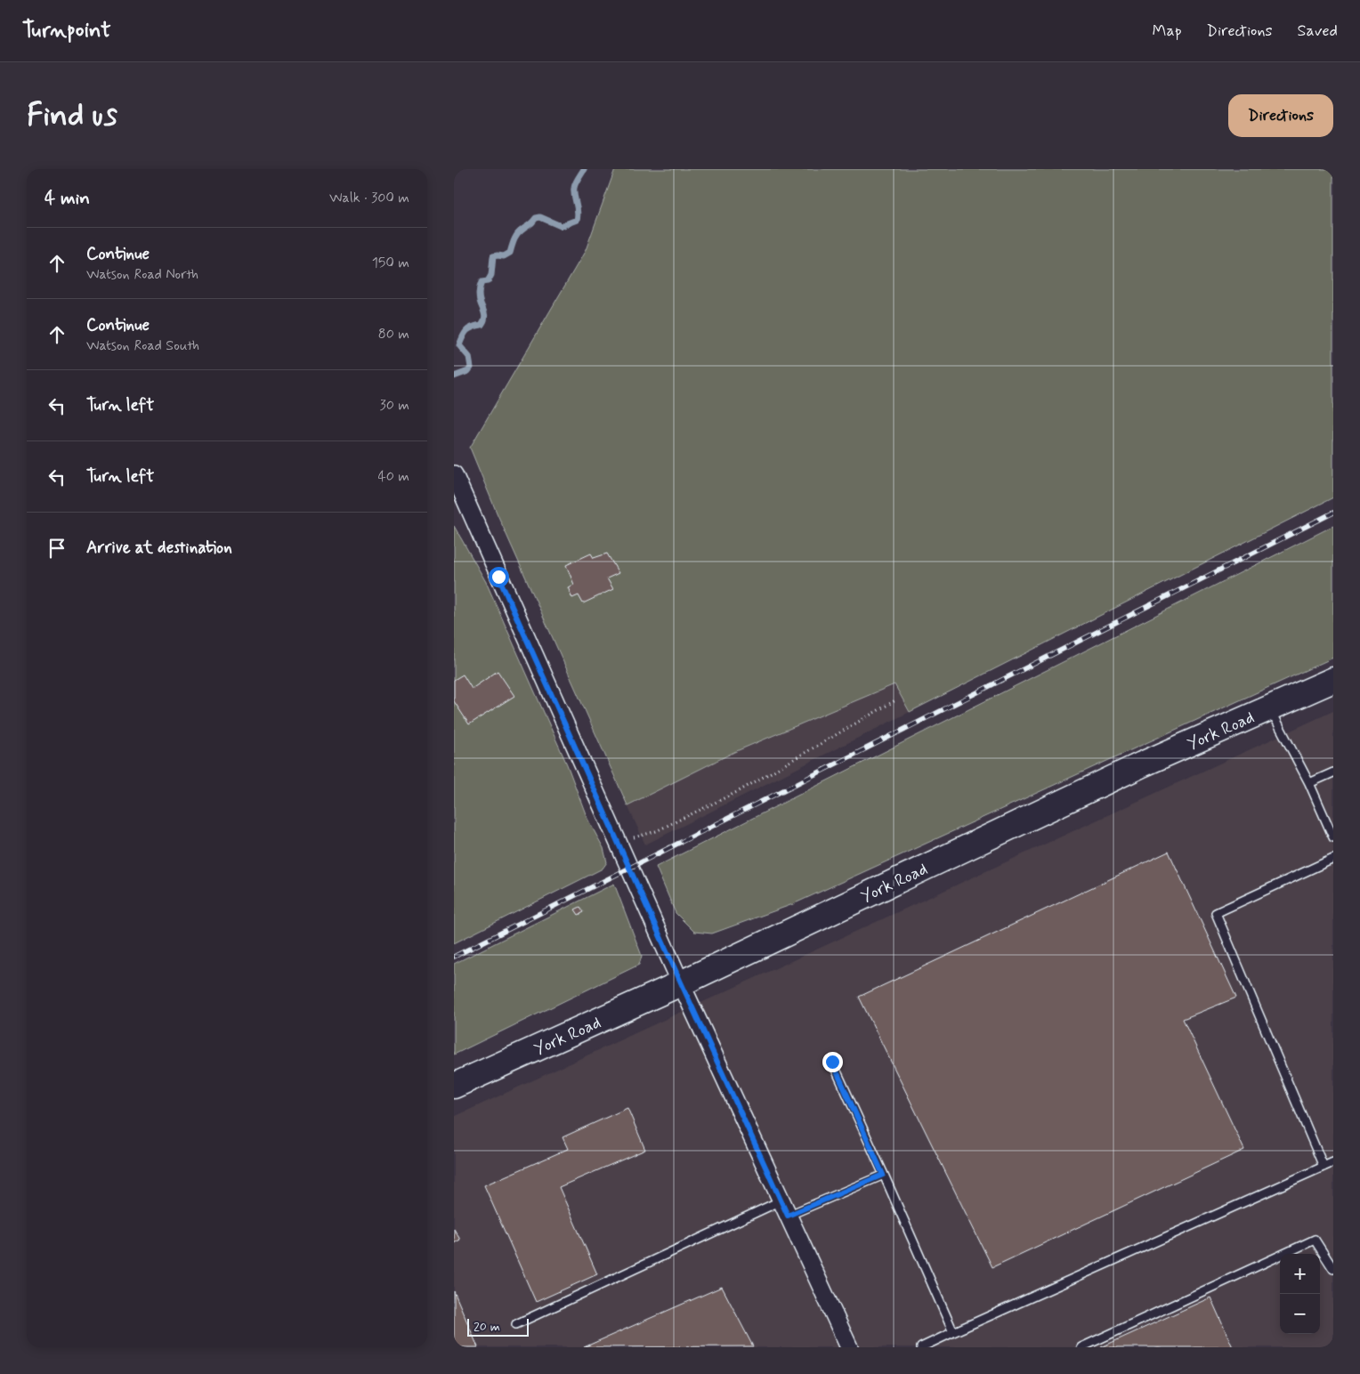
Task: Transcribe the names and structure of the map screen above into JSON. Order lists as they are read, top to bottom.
{
  "streets": {
    "main road": ["York Road"]
  },
  "scale_bar": "20 m",
  "page": {
    "header": "Turnpoint",
    "nav": ["Map", "Directions", "Saved"],
    "buttons": "Directions",
    "title": "Find us",
    "heading": ["4 min", "Walk · 300 m"],
    "list": [
      ["Continue", "Watson Road North", "150 m"],
      ["Continue", "Watson Road South", "80 m"],
      ["Turn left", "30 m"],
      ["Turn left", "40 m"],
      "Arrive at destination"
    ],
    "map_buttons": ["+", "−"],
    "scale": "20 m"
  }
}
